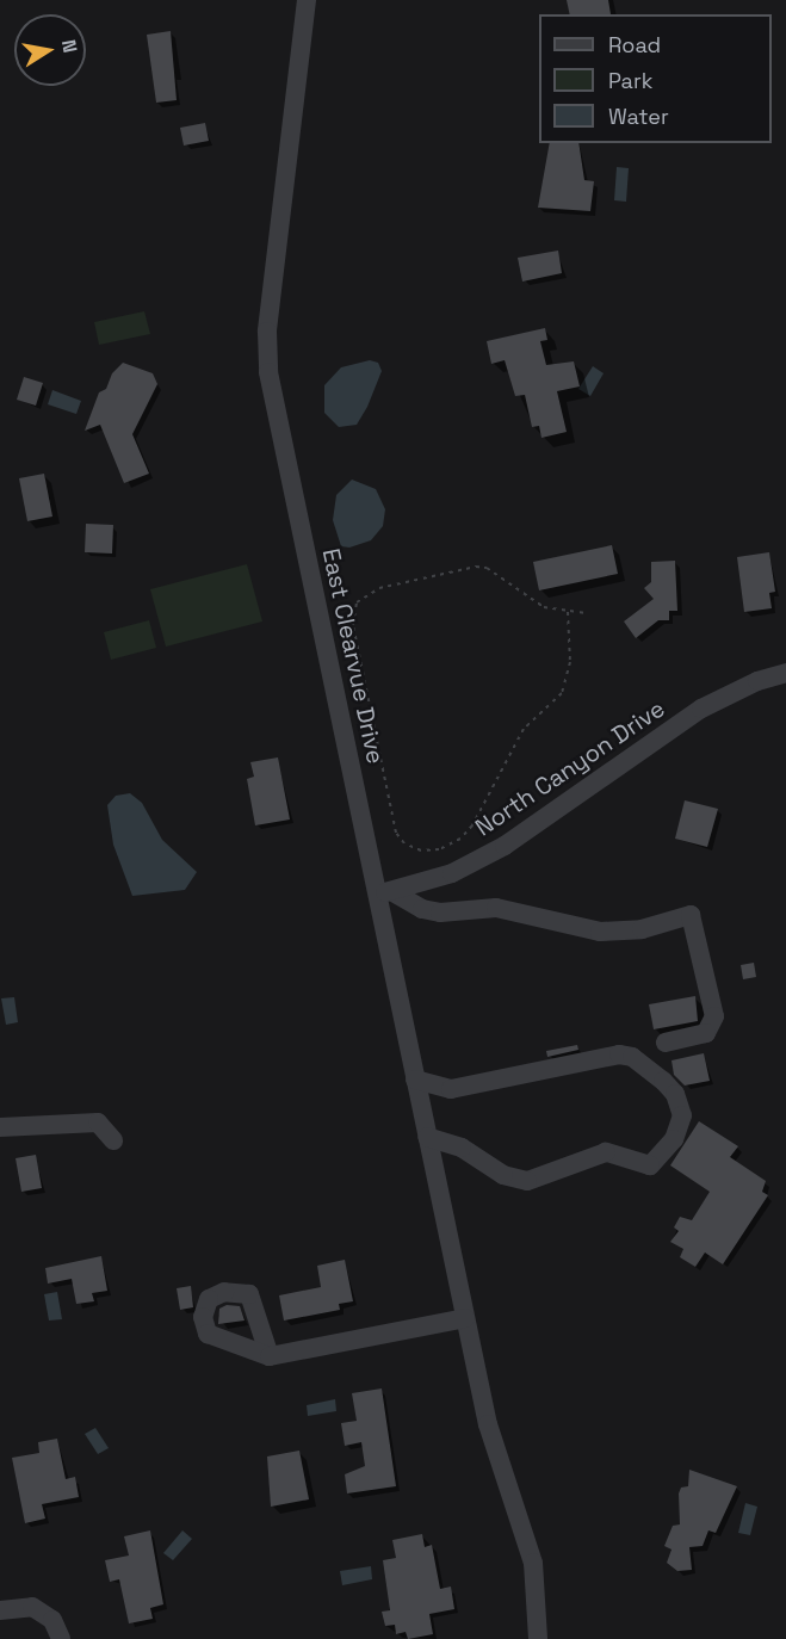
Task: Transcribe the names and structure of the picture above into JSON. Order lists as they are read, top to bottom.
{
  "streets": {
    "street": ["East Clearvue Drive", "North Canyon Drive"]
  },
  "crossings": [
    ["East Clearvue Drive", "North Canyon Drive"]
  ],
  "legend": ["Road", "Park", "Water"],
  "north": "right"
}
